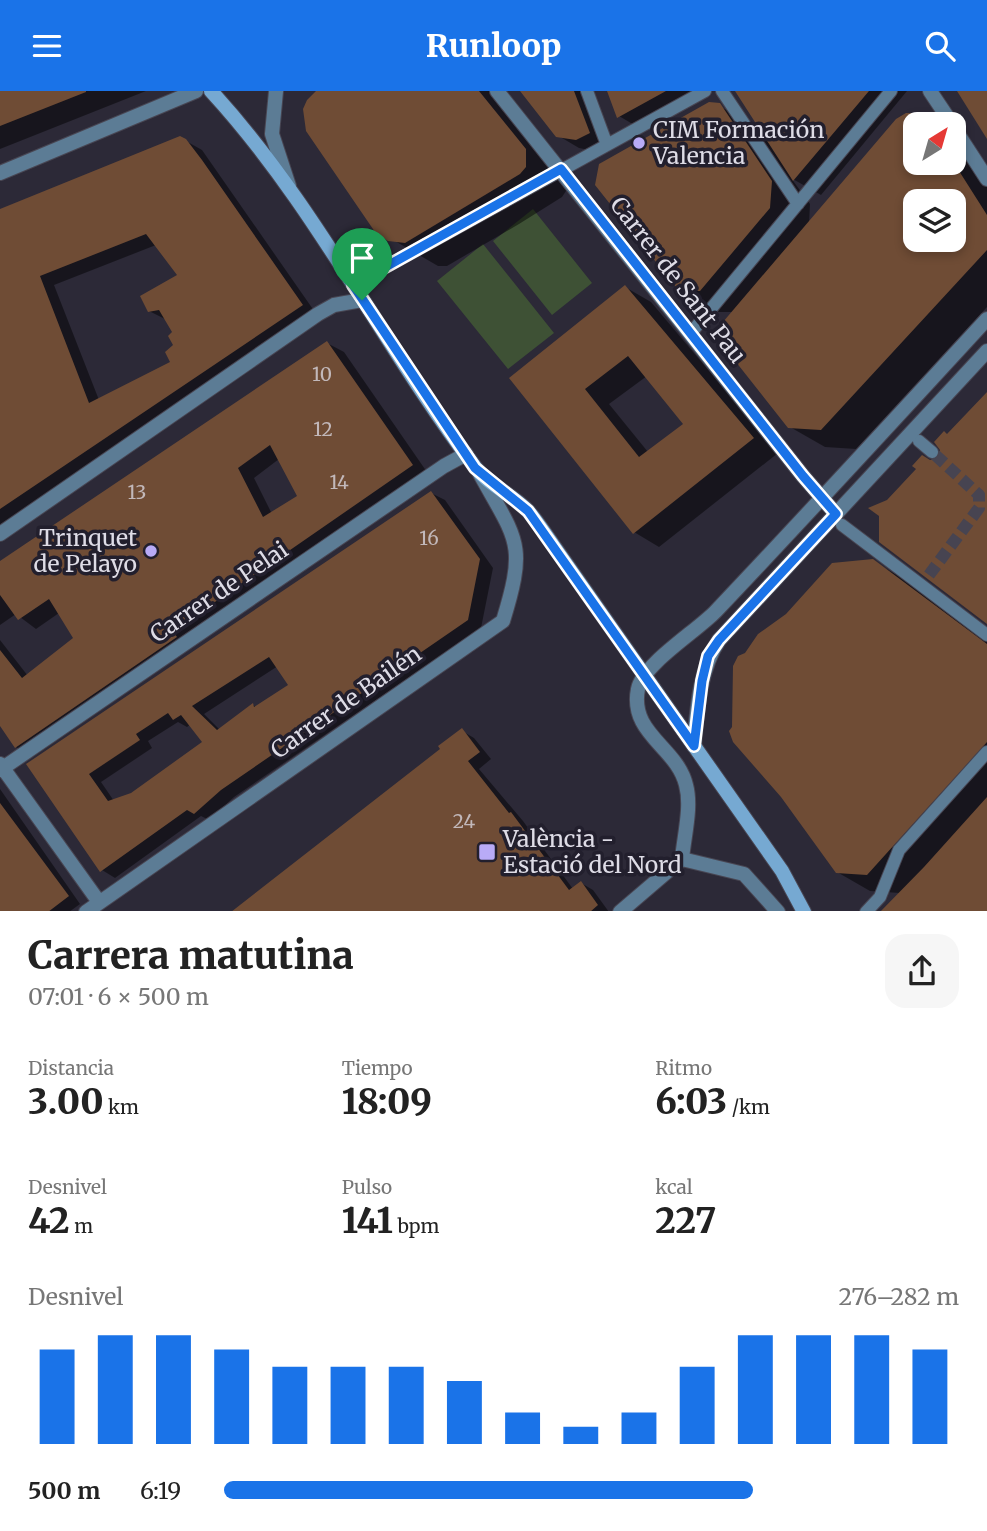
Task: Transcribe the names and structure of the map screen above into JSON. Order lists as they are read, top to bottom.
{
  "streets": {
    "street": ["Carrer de Sant Pau", "Carrer de Pelai", "Carrer de Bailén"]
  },
  "places": {
    "other": ["CIM Formación Valencia", "Trinquet de Pelayo"],
    "transit": ["València - Estació del Nord"]
  },
  "house_numbers": [
    "10",
    "12",
    "14",
    "13",
    "16",
    "24"
  ],
  "north": "top right",
  "page": {
    "header": "Runloop",
    "heading": ["Carrera matutina", "07:01 · 6 × 500 m"],
    "stats": [
      ["Distancia", "3.00 km"],
      ["Tiempo", "18:09"],
      ["Ritmo", "6:03 /km"],
      ["Desnivel", "42 m"],
      ["Pulso", "141 bpm"],
      ["kcal", "227"]
    ],
    "chart": ["Desnivel", "276–282 m"],
    "list": [
      {
        "name": "500 m",
        "note": "6:19"
      }
    ]
  }
}
